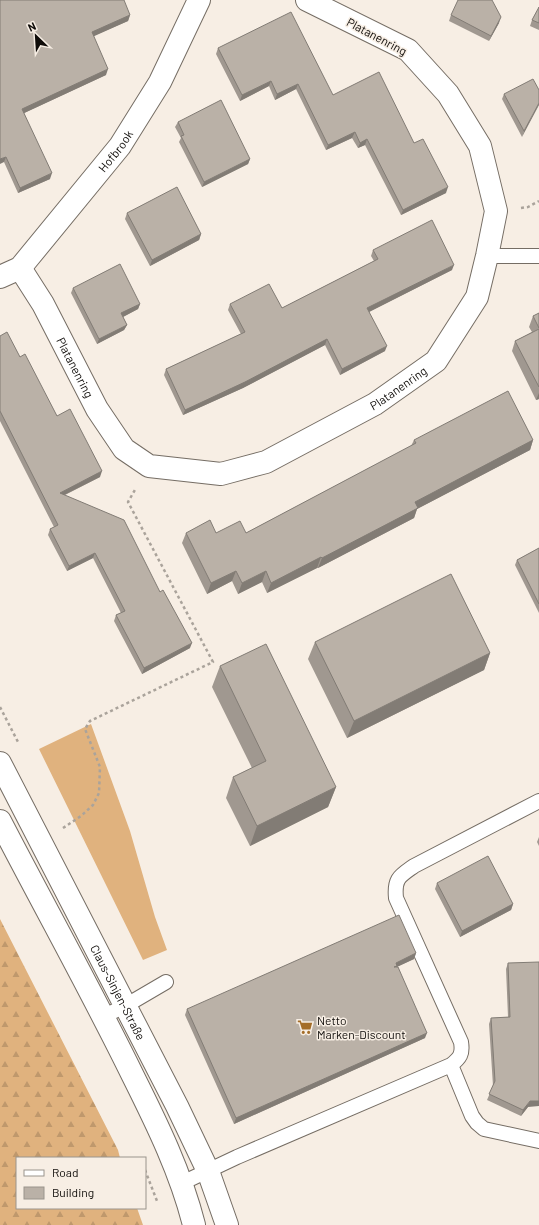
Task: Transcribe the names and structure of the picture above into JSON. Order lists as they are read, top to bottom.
{
  "streets": {
    "street": ["Platanenring", "Hofbrook", "Claus-Sinjen-Straße"]
  },
  "crossings": [
    ["Platanenring", "Hofbrook"]
  ],
  "places": {
    "supermarket": ["Netto Marken-Discount"]
  },
  "legend": ["Road", "Building"],
  "north": "top left"
}
